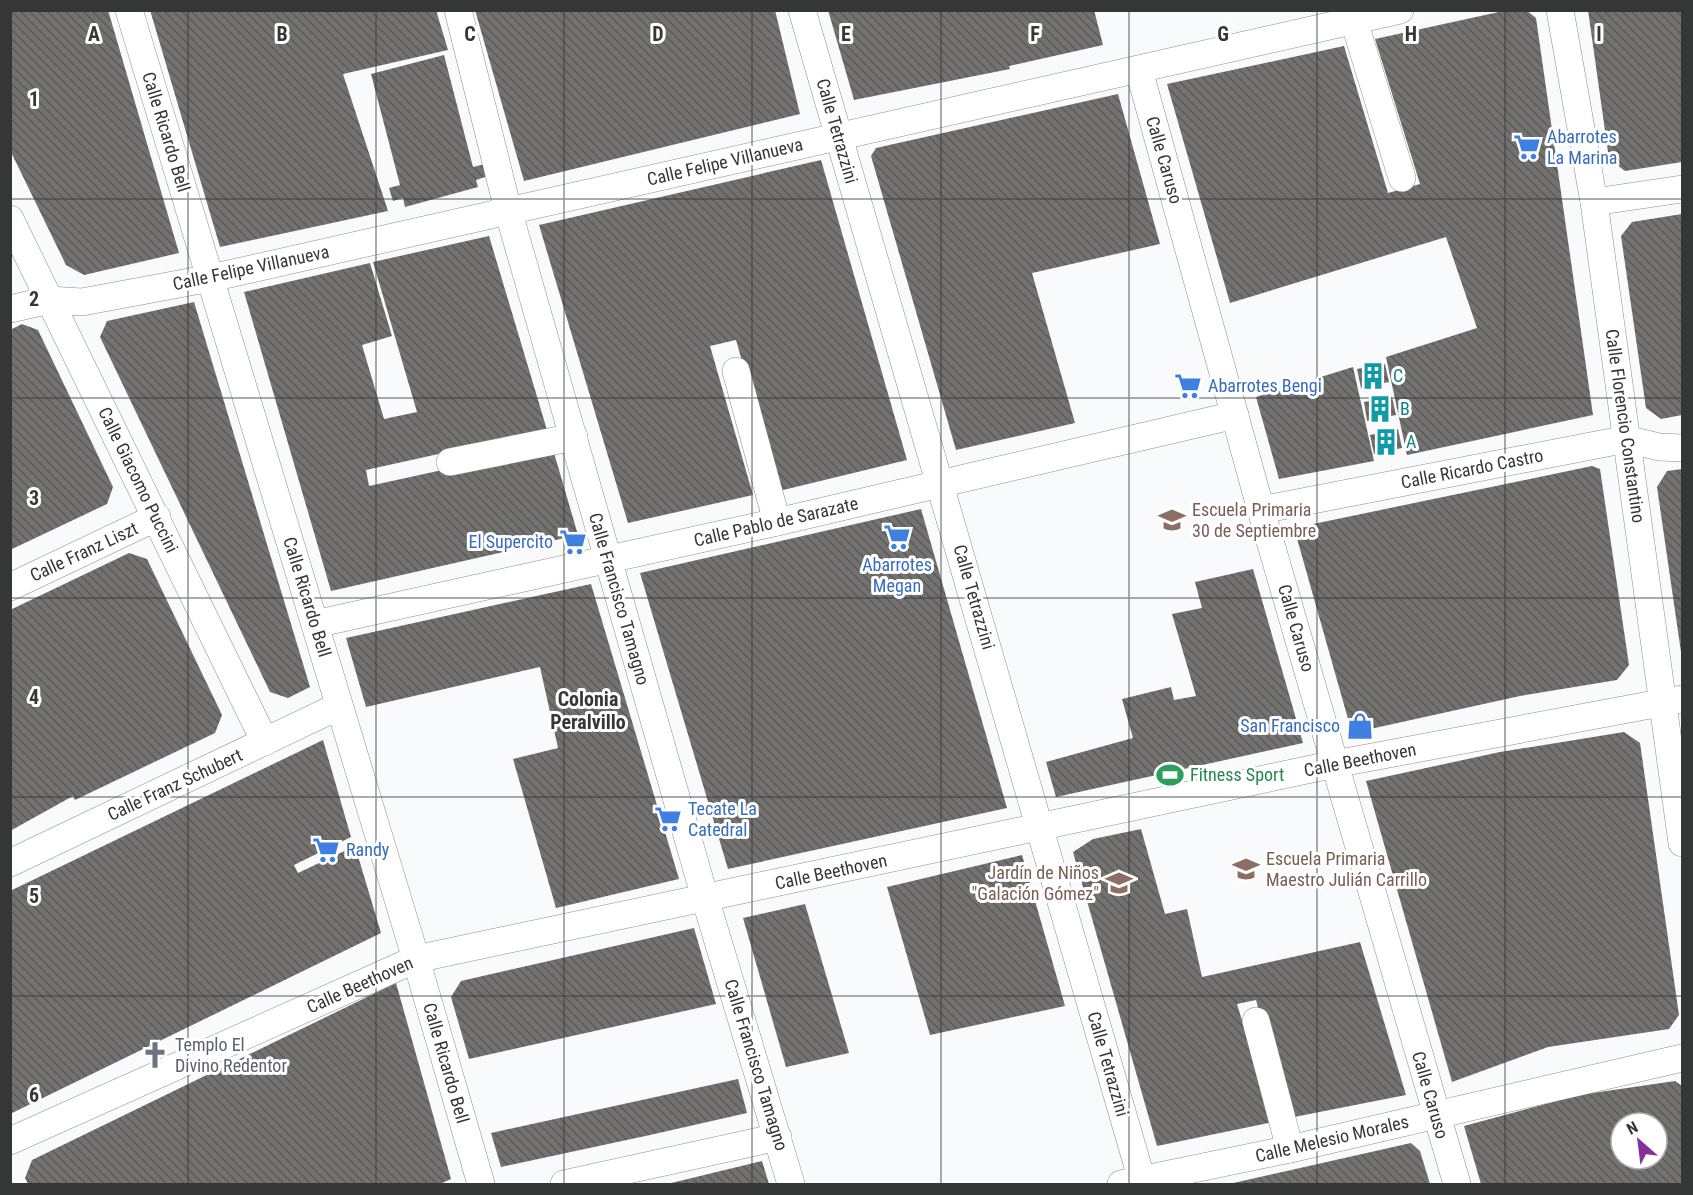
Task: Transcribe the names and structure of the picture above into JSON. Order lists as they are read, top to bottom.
{
  "streets": {
    "street": [
      "Calle Tetrazzini",
      "Calle Ricardo Bell",
      "Calle Caruso",
      "Calle Felipe Villanueva",
      "Calle Florencio Constantino",
      "Calle Ricardo Castro",
      "Calle Giacomo Puccini",
      "Calle Pablo de Sarazate",
      "Calle Franz Liszt",
      "Calle Francisco Tamagno",
      "Calle Beethoven",
      "Calle Franz Schubert",
      "Calle Melesio Morales"
    ]
  },
  "crossings": [
    ["Calle Tetrazzini", "Calle Felipe Villanueva"],
    ["Calle Tetrazzini", "Calle Pablo de Sarazate"],
    ["Calle Tetrazzini", "Calle Beethoven"],
    ["Calle Tetrazzini", "Calle Melesio Morales"],
    ["Calle Ricardo Bell", "Calle Felipe Villanueva"],
    ["Calle Ricardo Bell", "Calle Pablo de Sarazate"],
    ["Calle Ricardo Bell", "Calle Beethoven"],
    ["Calle Ricardo Bell", "Calle Franz Schubert"],
    ["Calle Caruso", "Calle Felipe Villanueva"],
    ["Calle Caruso", "Calle Ricardo Castro"],
    ["Calle Caruso", "Calle Pablo de Sarazate"],
    ["Calle Caruso", "Calle Beethoven"],
    ["Calle Caruso", "Calle Melesio Morales"],
    ["Calle Felipe Villanueva", "Calle Giacomo Puccini"],
    ["Calle Felipe Villanueva", "Calle Francisco Tamagno"],
    ["Calle Florencio Constantino", "Calle Ricardo Castro"],
    ["Calle Florencio Constantino", "Calle Beethoven"],
    ["Calle Giacomo Puccini", "Calle Franz Liszt"],
    ["Calle Giacomo Puccini", "Calle Franz Schubert"],
    ["Calle Pablo de Sarazate", "Calle Francisco Tamagno"],
    ["Calle Francisco Tamagno", "Calle Beethoven"]
  ],
  "districts": ["Colonia Peralvillo"],
  "places": {
    "supermarket": [
      "Abarrotes La Marina",
      "Abarrotes Bengi",
      "Abarrotes Megan",
      "El Supercito",
      "Tecate La Catedral",
      "Randy"
    ],
    "building": ["C", "B", "A"],
    "school or university": ["Escuela Primaria 30 de Septiembre", "Escuela Primaria Maestro Julián Carrillo", "Jardín de Niños \"Galación Gómez\""],
    "shop": ["San Francisco"],
    "sports": ["Fitness Sport"],
    "church": ["Templo El Divino Redentor"]
  },
  "north": "top left",
  "grid": {
    "columns": [
      "A",
      "B",
      "C",
      "D",
      "E",
      "F",
      "G",
      "H",
      "I"
    ],
    "rows": [
      "1",
      "2",
      "3",
      "4",
      "5",
      "6"
    ]
  }
}
